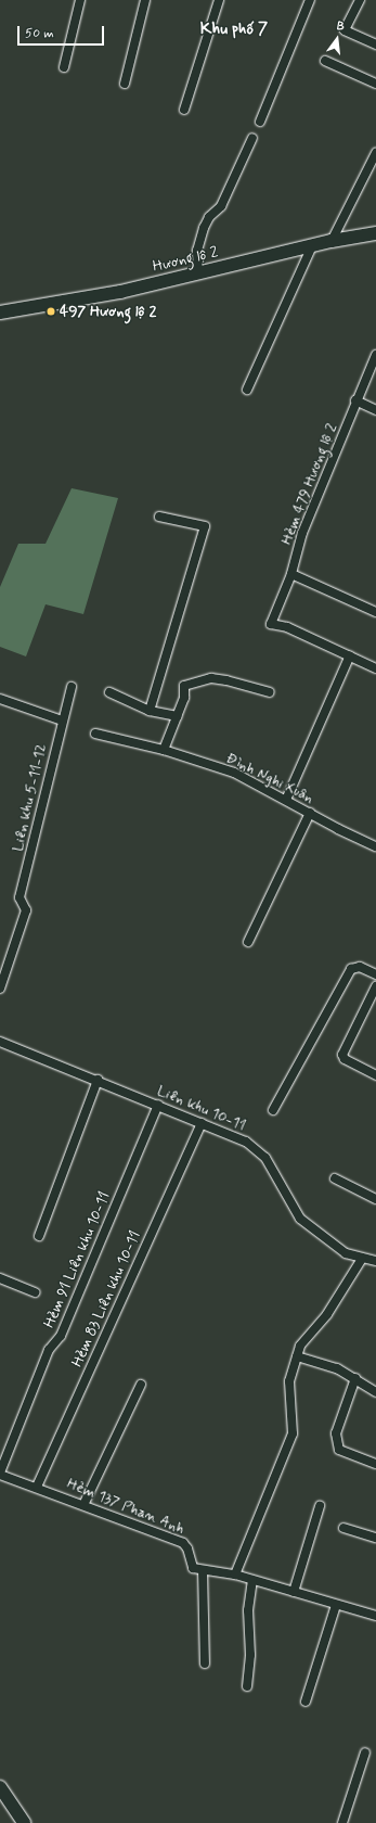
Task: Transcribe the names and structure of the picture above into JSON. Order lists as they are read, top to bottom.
{
  "streets": {
    "main road": ["Hương lộ 2"],
    "street": [
      "Hẻm 479 Hương lộ 2",
      "Đình Nghi Xuân",
      "Liên khu 5-11-12",
      "Liên khu 10-11",
      "Hẻm 91 Liên khu 10-11",
      "Hẻm 83 Liên khu 10-11",
      "Hẻm 137 Phan Anh"
    ]
  },
  "crossings": [
    ["Liên khu 10-11", "Hẻm 91 Liên khu 10-11"],
    ["Liên khu 10-11", "Hẻm 83 Liên khu 10-11"],
    ["Hẻm 91 Liên khu 10-11", "Hẻm 137 Phan Anh"],
    ["Hẻm 83 Liên khu 10-11", "Hẻm 137 Phan Anh"]
  ],
  "districts": ["Khu phố 7"],
  "places": ["497 Hương lộ 2"],
  "scale_bar": "50 m",
  "north": "top"
}
